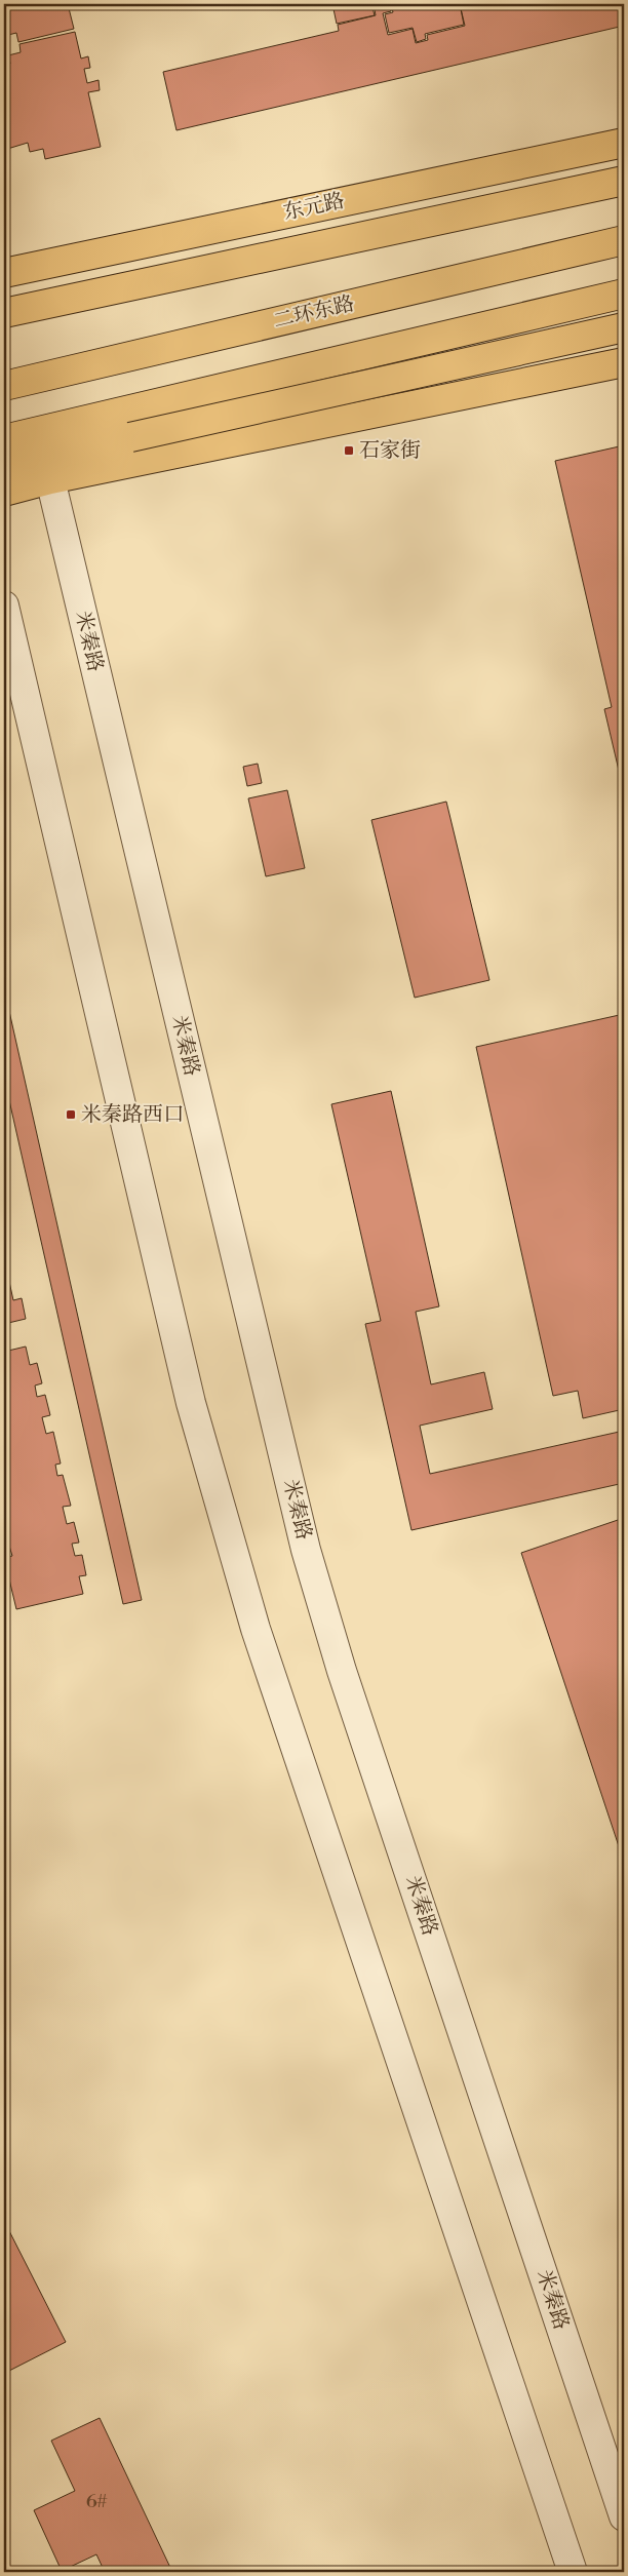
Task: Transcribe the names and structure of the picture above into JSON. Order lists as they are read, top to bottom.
{
  "streets": {
    "main road": ["东元路", "二环东路"],
    "street": ["米秦路"]
  },
  "places": {
    "transit": ["石家街", "米秦路西口"]
  },
  "house_numbers": ["6#"]
}
